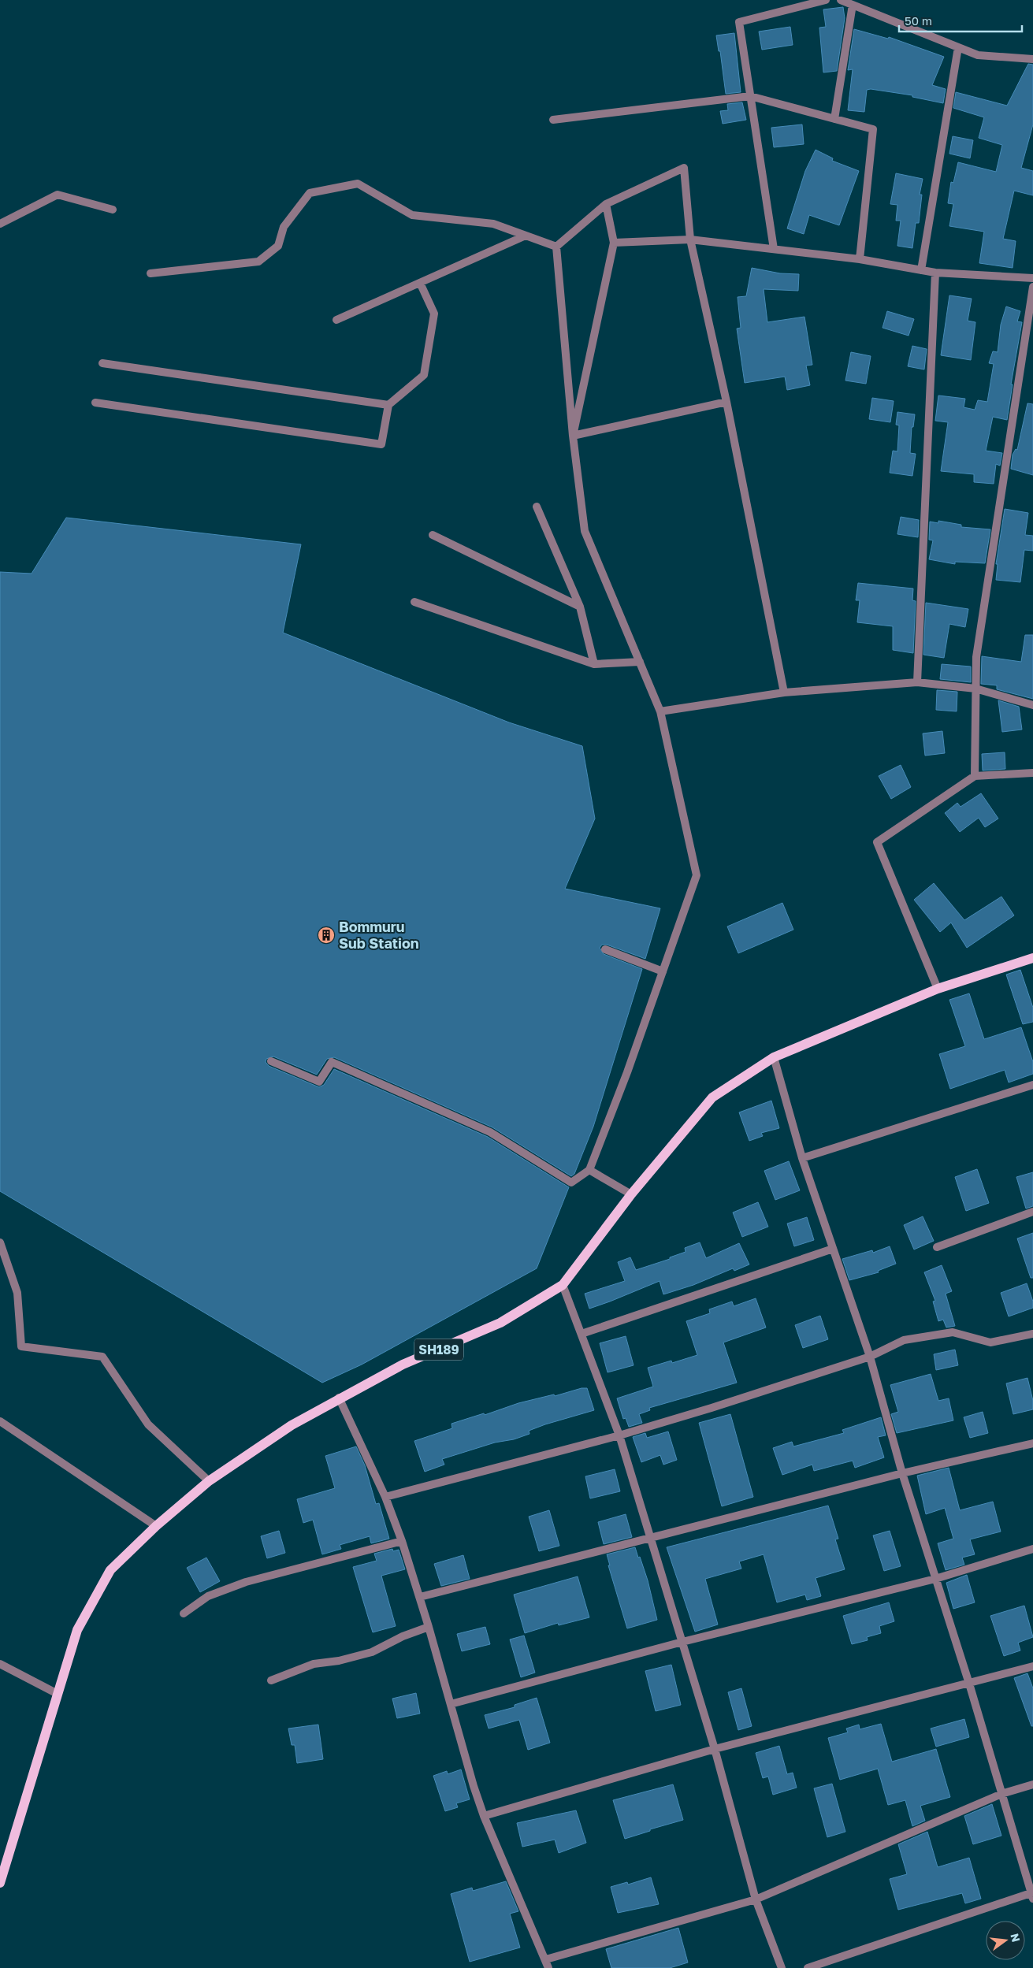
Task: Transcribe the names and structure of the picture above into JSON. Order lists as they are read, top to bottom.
{
  "streets": {
    "main road": ["SH189"]
  },
  "places": {
    "building": ["Bommuru Sub Station"]
  },
  "scale_bar": "50 m",
  "north": "right"
}
